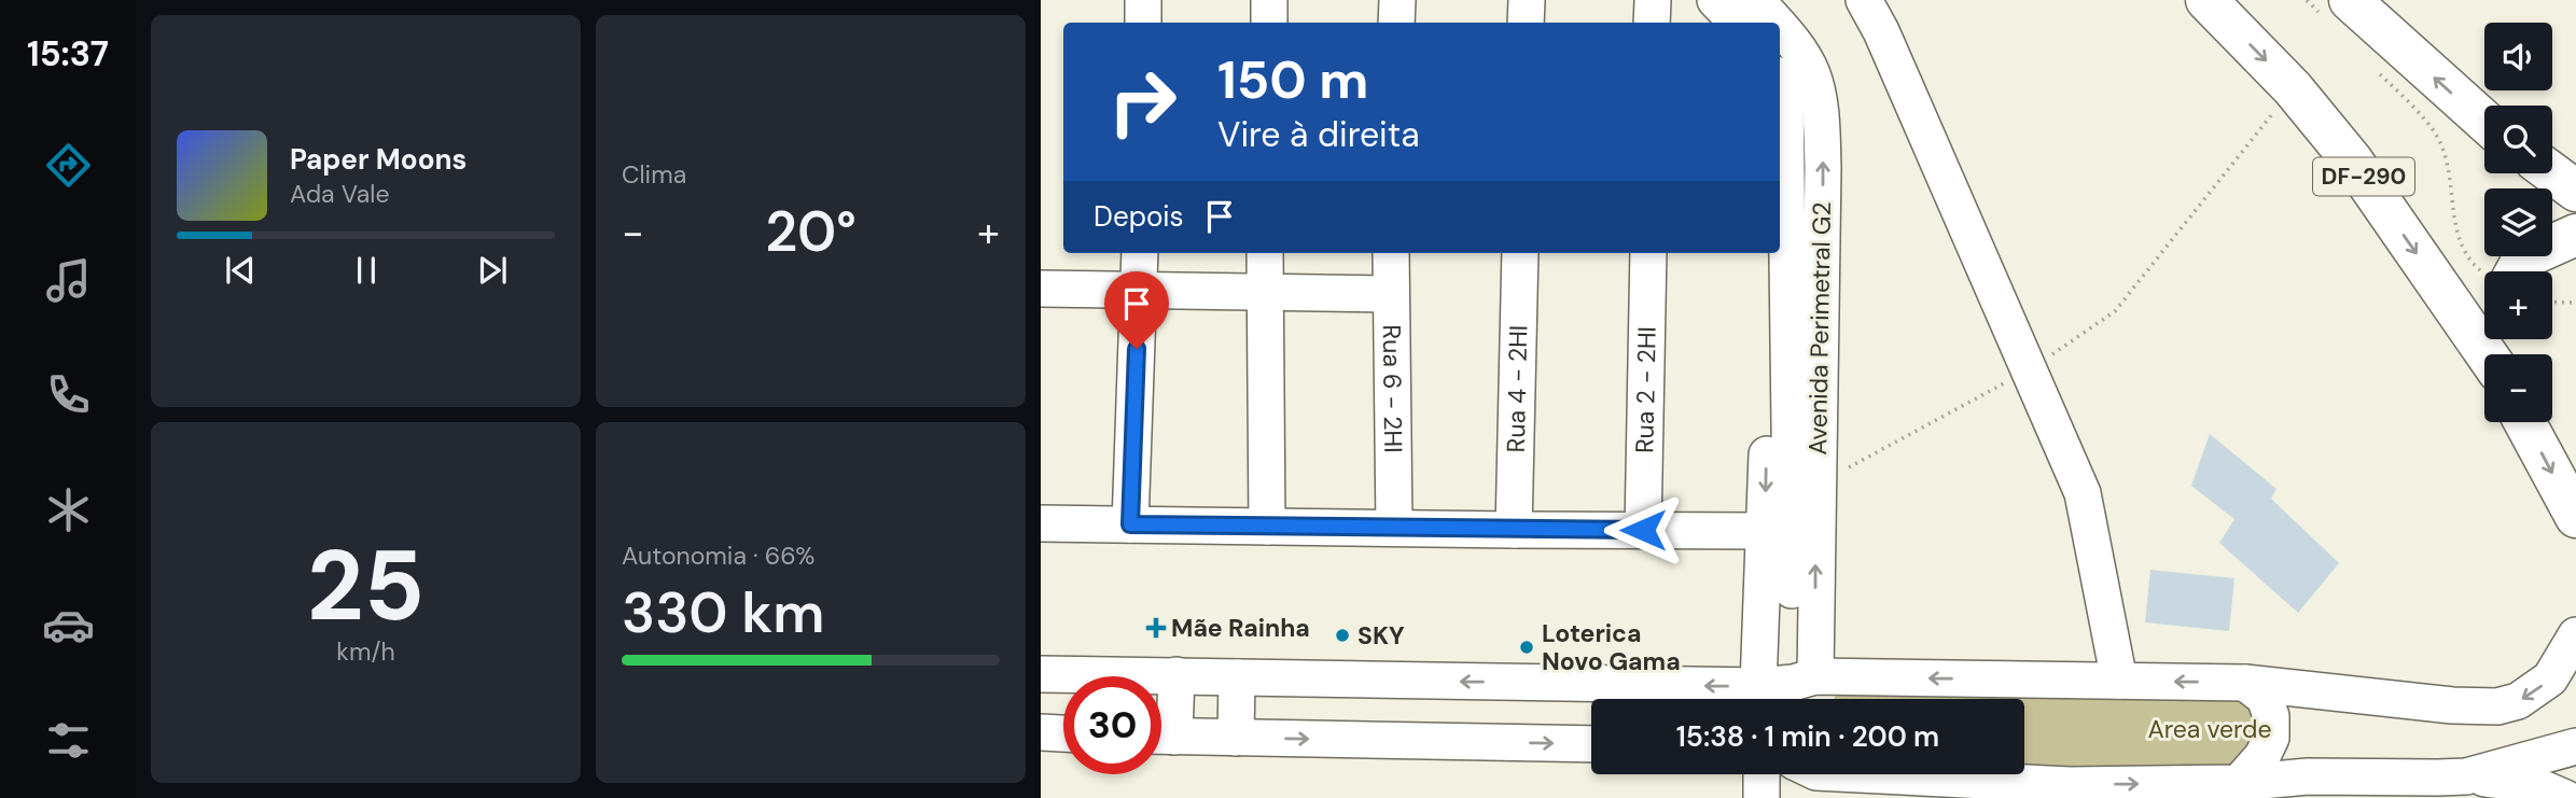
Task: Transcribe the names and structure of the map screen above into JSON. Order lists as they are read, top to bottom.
{
  "streets": {
    "highway": ["DF-290"],
    "street": [
      "Avenida Perimetral G2",
      "Rua 6 - 2HI",
      "Rua 4 - 2HI",
      "Rua 2 - 2HI"
    ]
  },
  "parks": ["Area verde"],
  "places": {
    "health": ["Mãe Rainha"],
    "other": ["SKY", "Loterica Novo Gama"]
  },
  "page": {
    "tabs": "15:37",
    "tile": [
      "Clima",
      ["25", "km/h"],
      ["Autonomia · 66%", "330 km"]
    ],
    "map_buttons": ["+", "−"],
    "turn": ["150 m", "Vire à direita"],
    "song": ["Paper Moons", "Ada Vale"],
    "then": "Depois",
    "heat": ["−", "20°", "+"],
    "limit": "30",
    "trip": "15:38 · 1 min · 200 m"
  }
}
